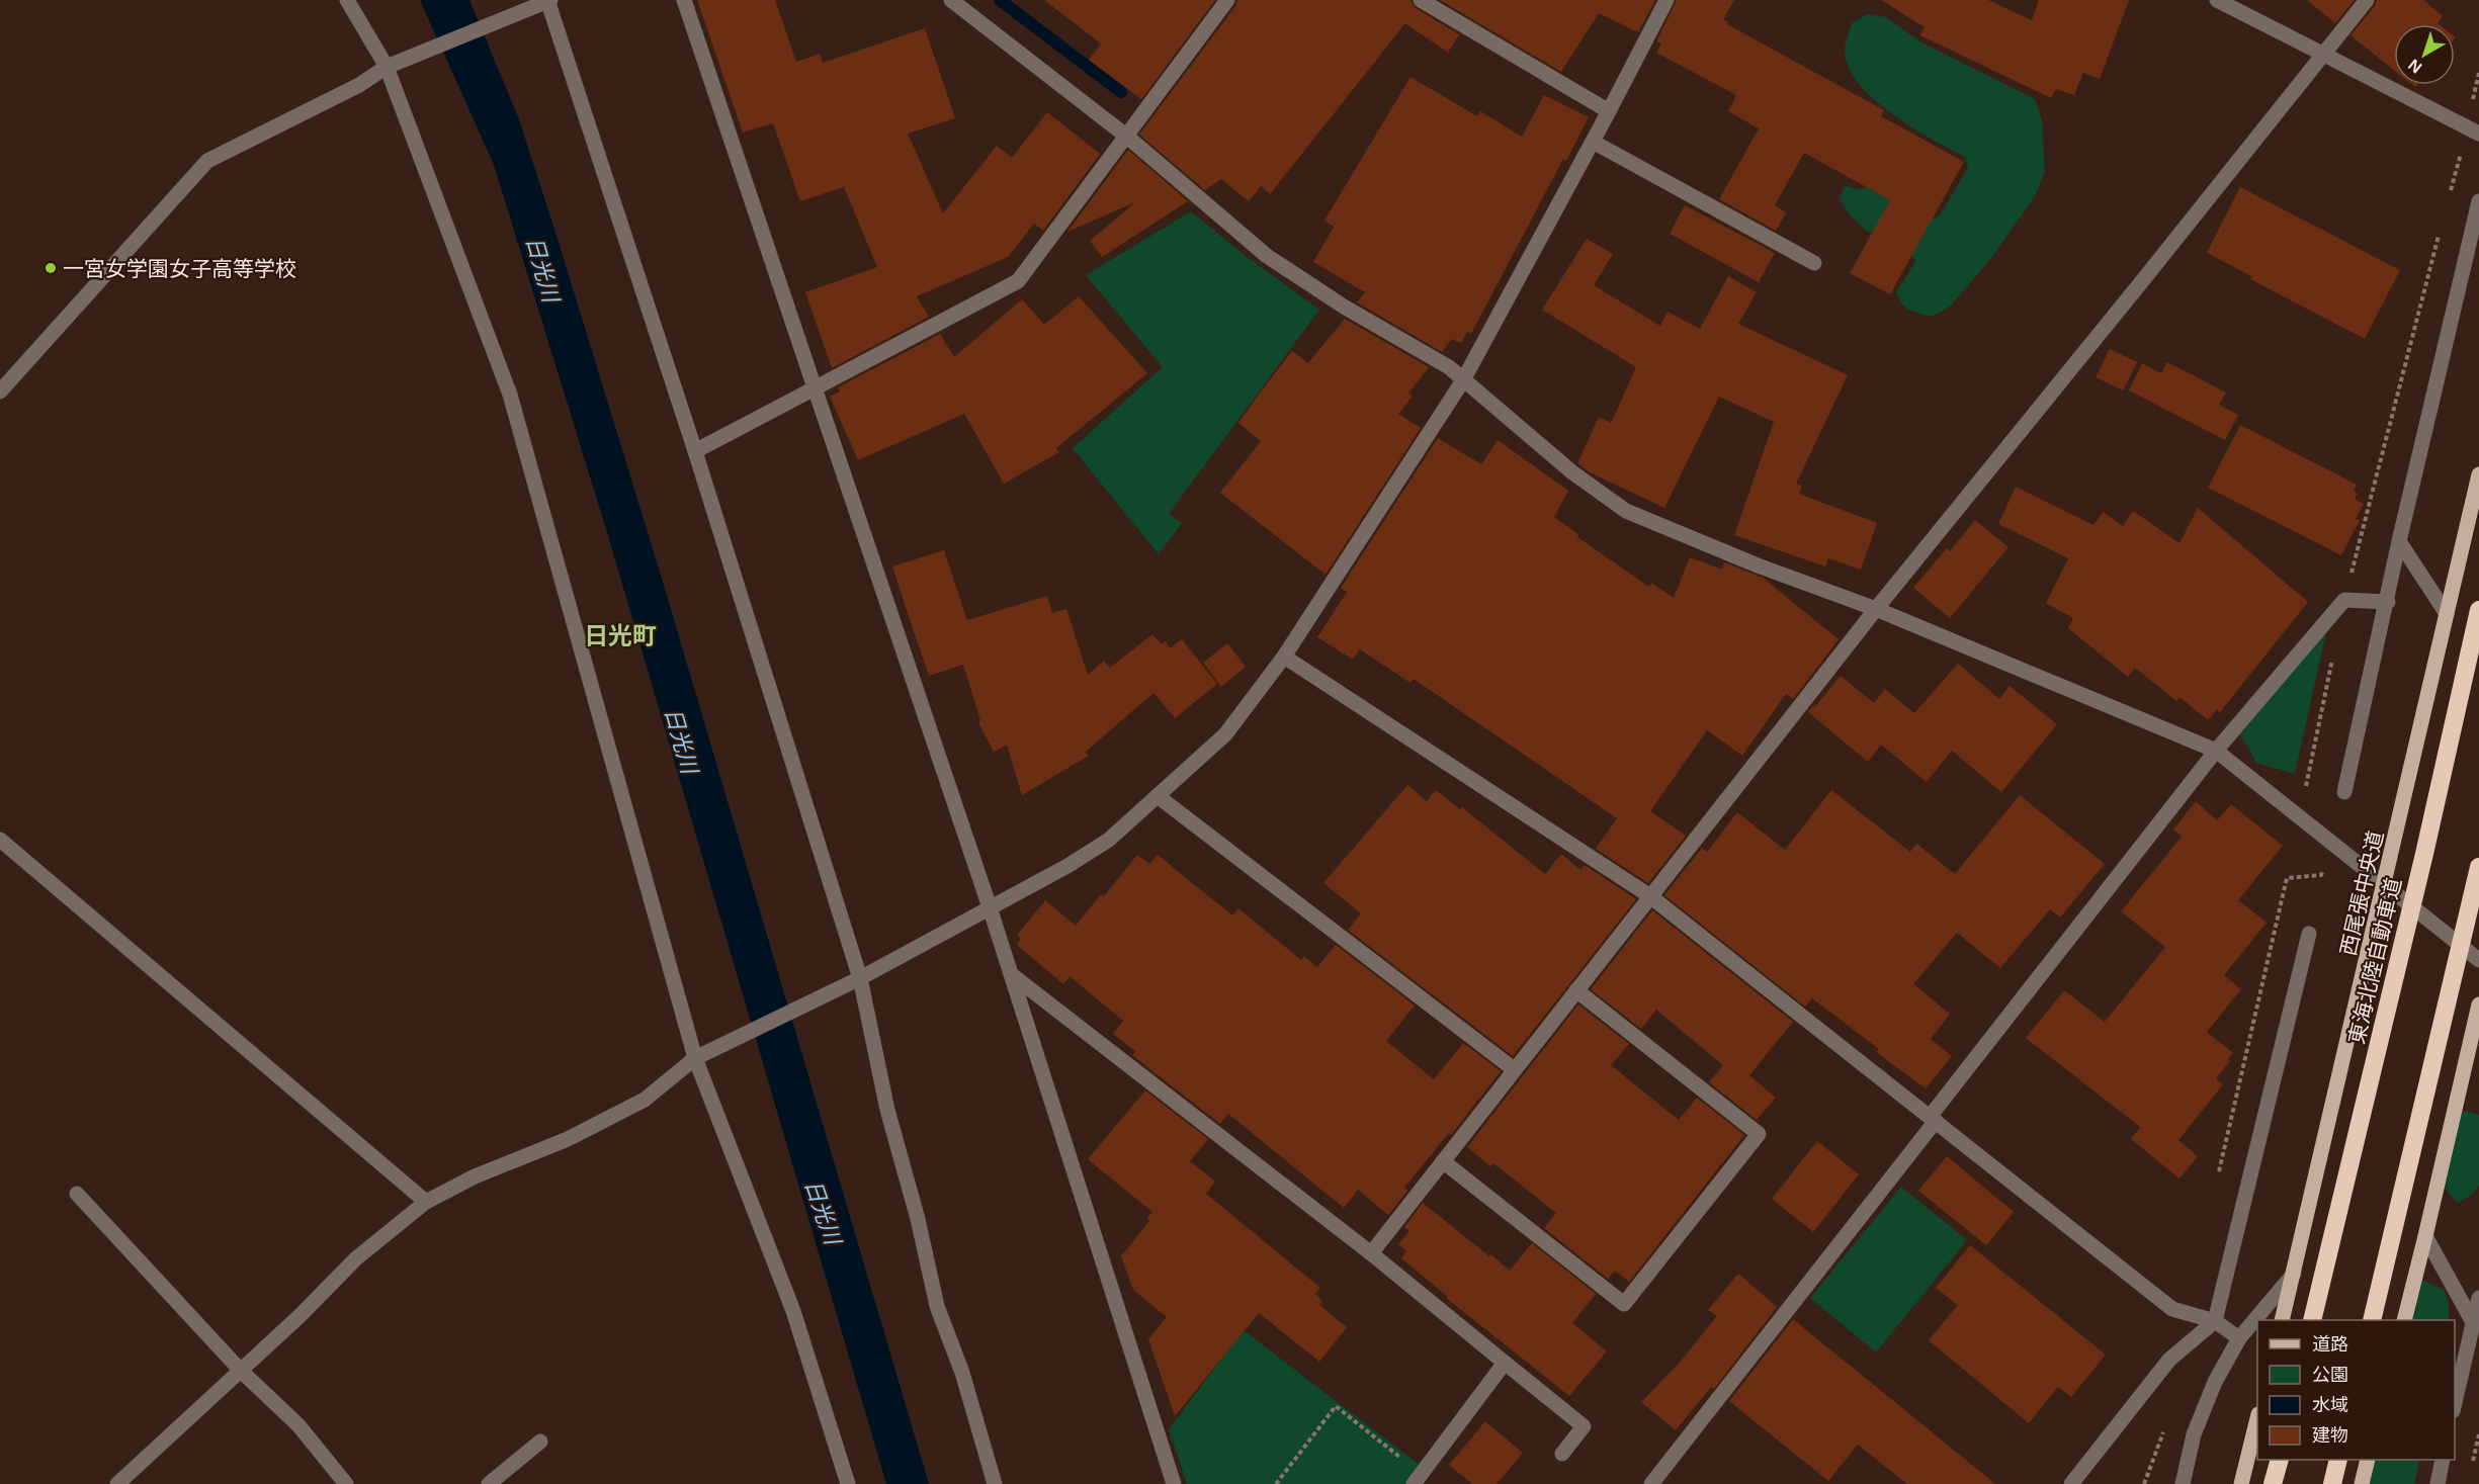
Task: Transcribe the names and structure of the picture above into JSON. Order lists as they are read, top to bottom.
{
  "streets": {
    "highway": ["東海北陸自動車道"],
    "main road": ["西尾張中央道"]
  },
  "districts": ["日光町"],
  "water": ["日光川"],
  "places": ["一宮女学園女子高等学校"],
  "legend": [
    "道路",
    "公園",
    "水域",
    "建物"
  ],
  "north": "bottom left"
}
